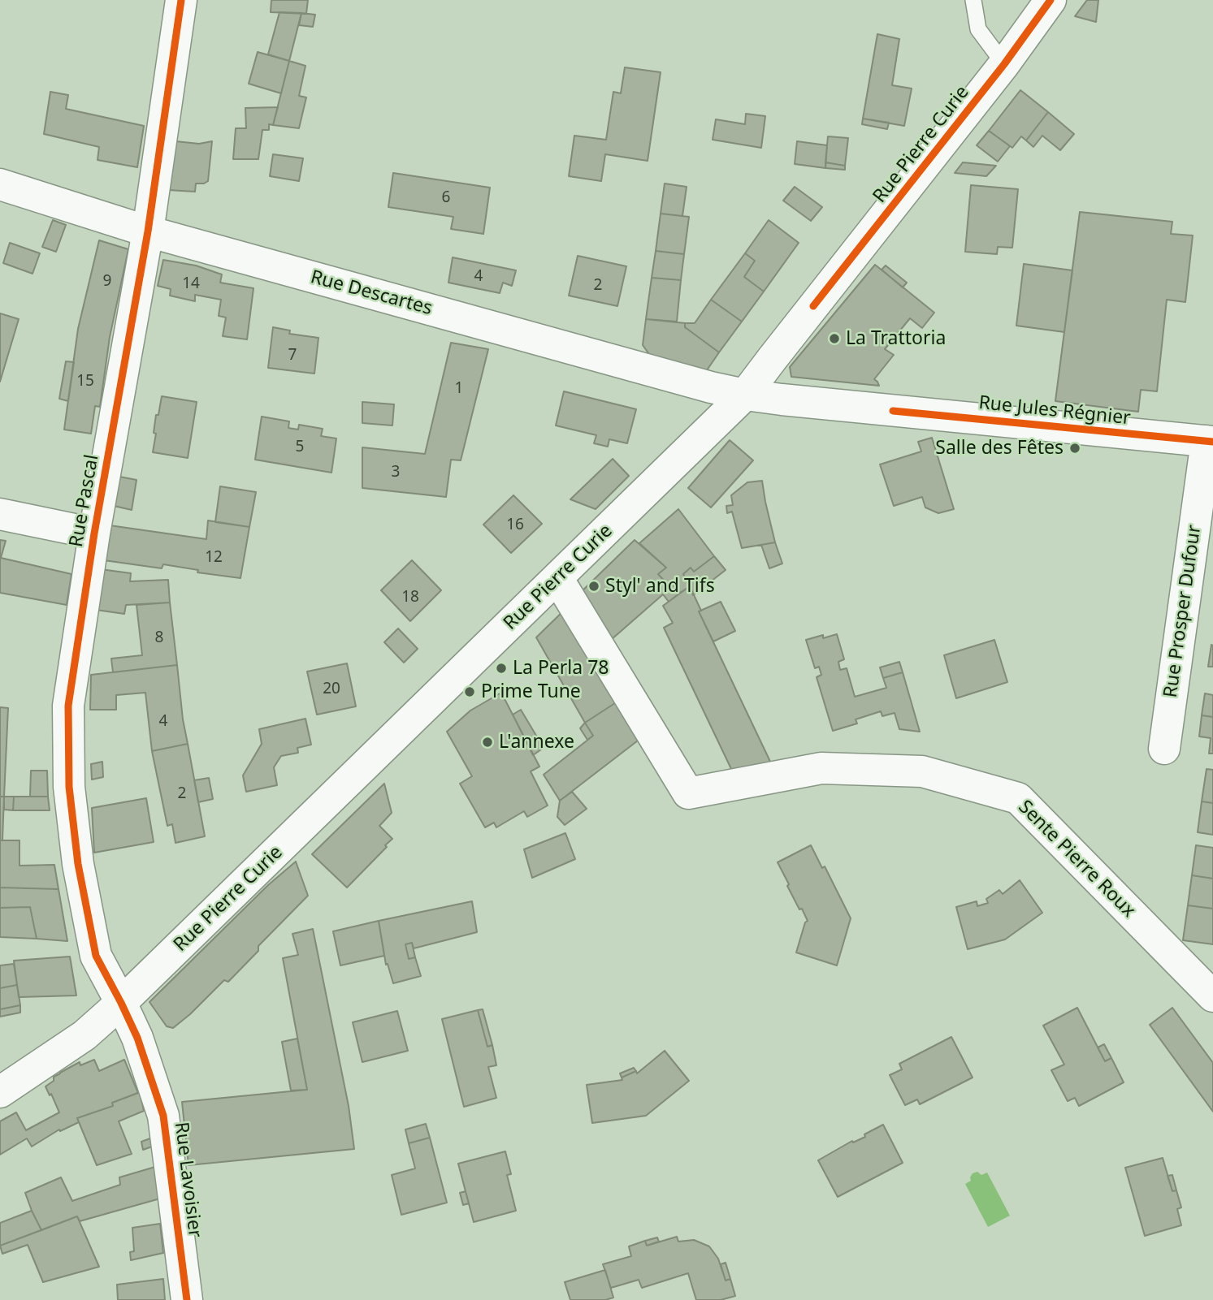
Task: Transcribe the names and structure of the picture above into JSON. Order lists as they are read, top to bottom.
{
  "streets": {
    "street": [
      "Rue Pierre Curie",
      "Rue Descartes",
      "Rue Jules Régnier",
      "Rue Pascal",
      "Rue Prosper Dufour",
      "Sente Pierre Roux",
      "Rue Lavoisier"
    ]
  },
  "crossings": [
    ["Rue Pierre Curie", "Rue Descartes"],
    ["Rue Pierre Curie", "Rue Jules Régnier"],
    ["Rue Pierre Curie", "Rue Pascal"],
    ["Rue Pierre Curie", "Sente Pierre Roux"],
    ["Rue Pierre Curie", "Rue Lavoisier"],
    ["Rue Descartes", "Rue Jules Régnier"],
    ["Rue Descartes", "Rue Pascal"],
    ["Rue Jules Régnier", "Rue Prosper Dufour"],
    ["Rue Pascal", "Rue Lavoisier"]
  ],
  "places": [
    "La Trattoria",
    "Salle des Fêtes",
    "Styl' and Tifs",
    "La Perla 78",
    "Prime Tune",
    "L'annexe"
  ],
  "house_numbers": [
    "6",
    "4",
    "9",
    "14",
    "2",
    "7",
    "15",
    "1",
    "5",
    "3",
    "16",
    "12",
    "18",
    "8",
    "20",
    "4",
    "2"
  ]
}
